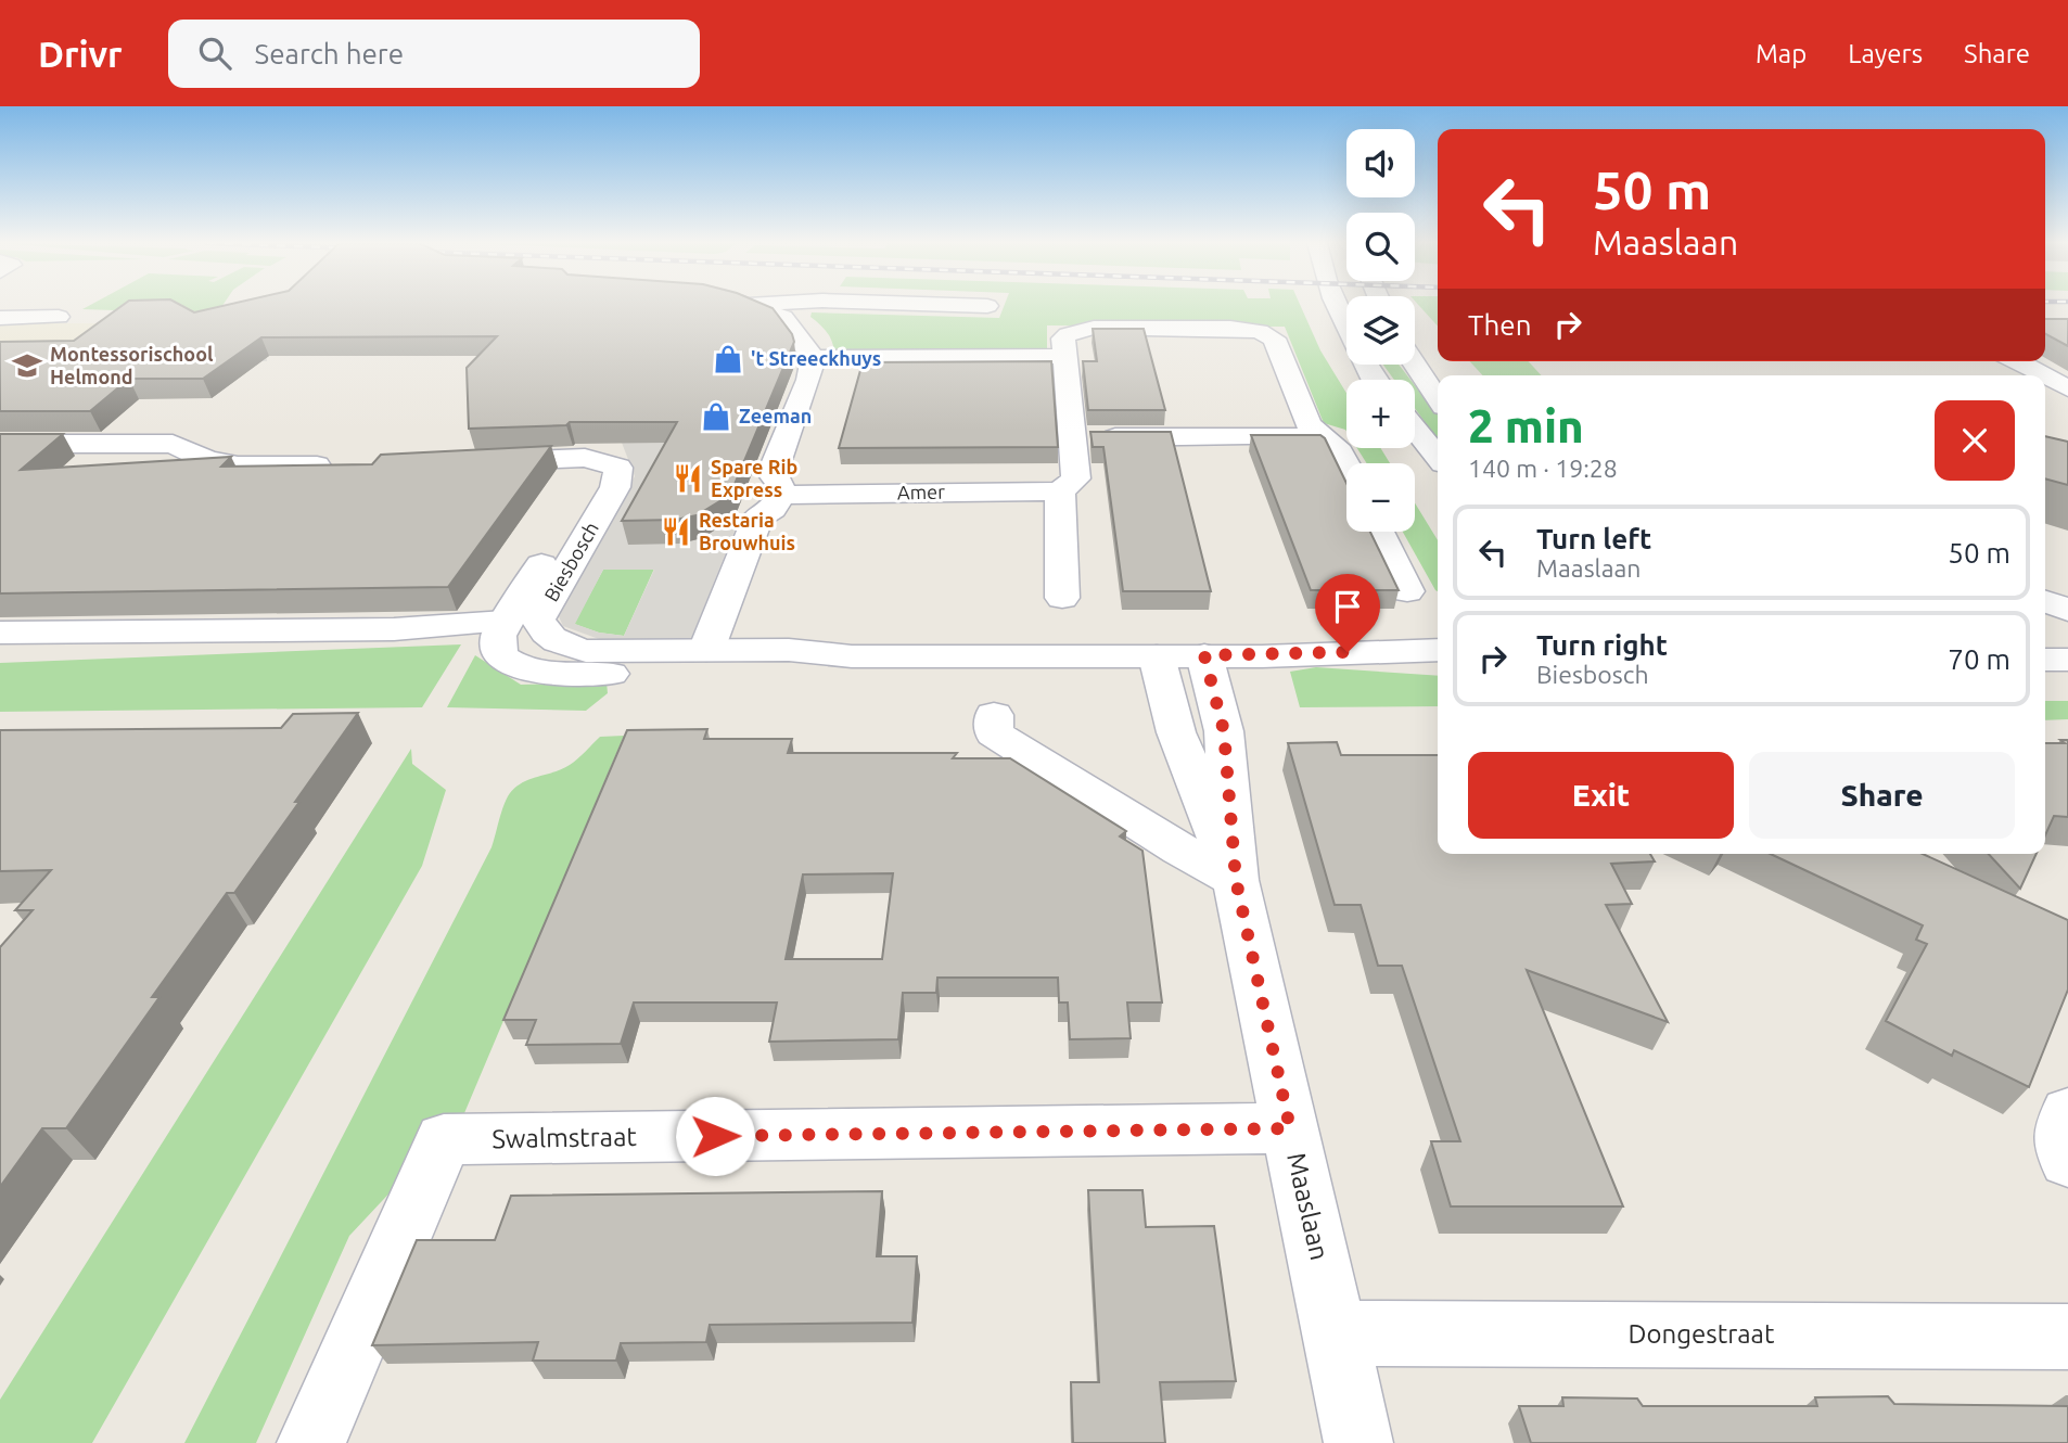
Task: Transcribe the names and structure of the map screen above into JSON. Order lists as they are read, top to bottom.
{
  "streets": {
    "street": [
      "Amer",
      "Biesbosch",
      "Swalmstraat",
      "Maaslaan",
      "Dongestraat"
    ]
  },
  "crossings": [
    ["Biesbosch", "Maaslaan"],
    ["Swalmstraat", "Maaslaan"],
    ["Maaslaan", "Dongestraat"]
  ],
  "places": {
    "shop": ["'t Streeckhuys", "Zeeman"],
    "school or university": ["Montessorischool Helmond"],
    "restaurant": ["Spare Rib Express", "Restaria Brouwhuis"]
  },
  "page": {
    "header": "Drivr",
    "search": "Search here",
    "nav": ["Map", "Layers", "Share"],
    "map_buttons": ["+", "−"],
    "turn": ["50 m", "Maaslaan"],
    "then": "Then",
    "heading": ["2 min", "140 m · 19:28"],
    "list": [
      {
        "name": "Turn left",
        "note": "Maaslaan",
        "value": "50 m"
      },
      {
        "name": "Turn right",
        "note": "Biesbosch",
        "value": "70 m"
      }
    ],
    "buttons": ["Exit", "Share"]
  }
}
